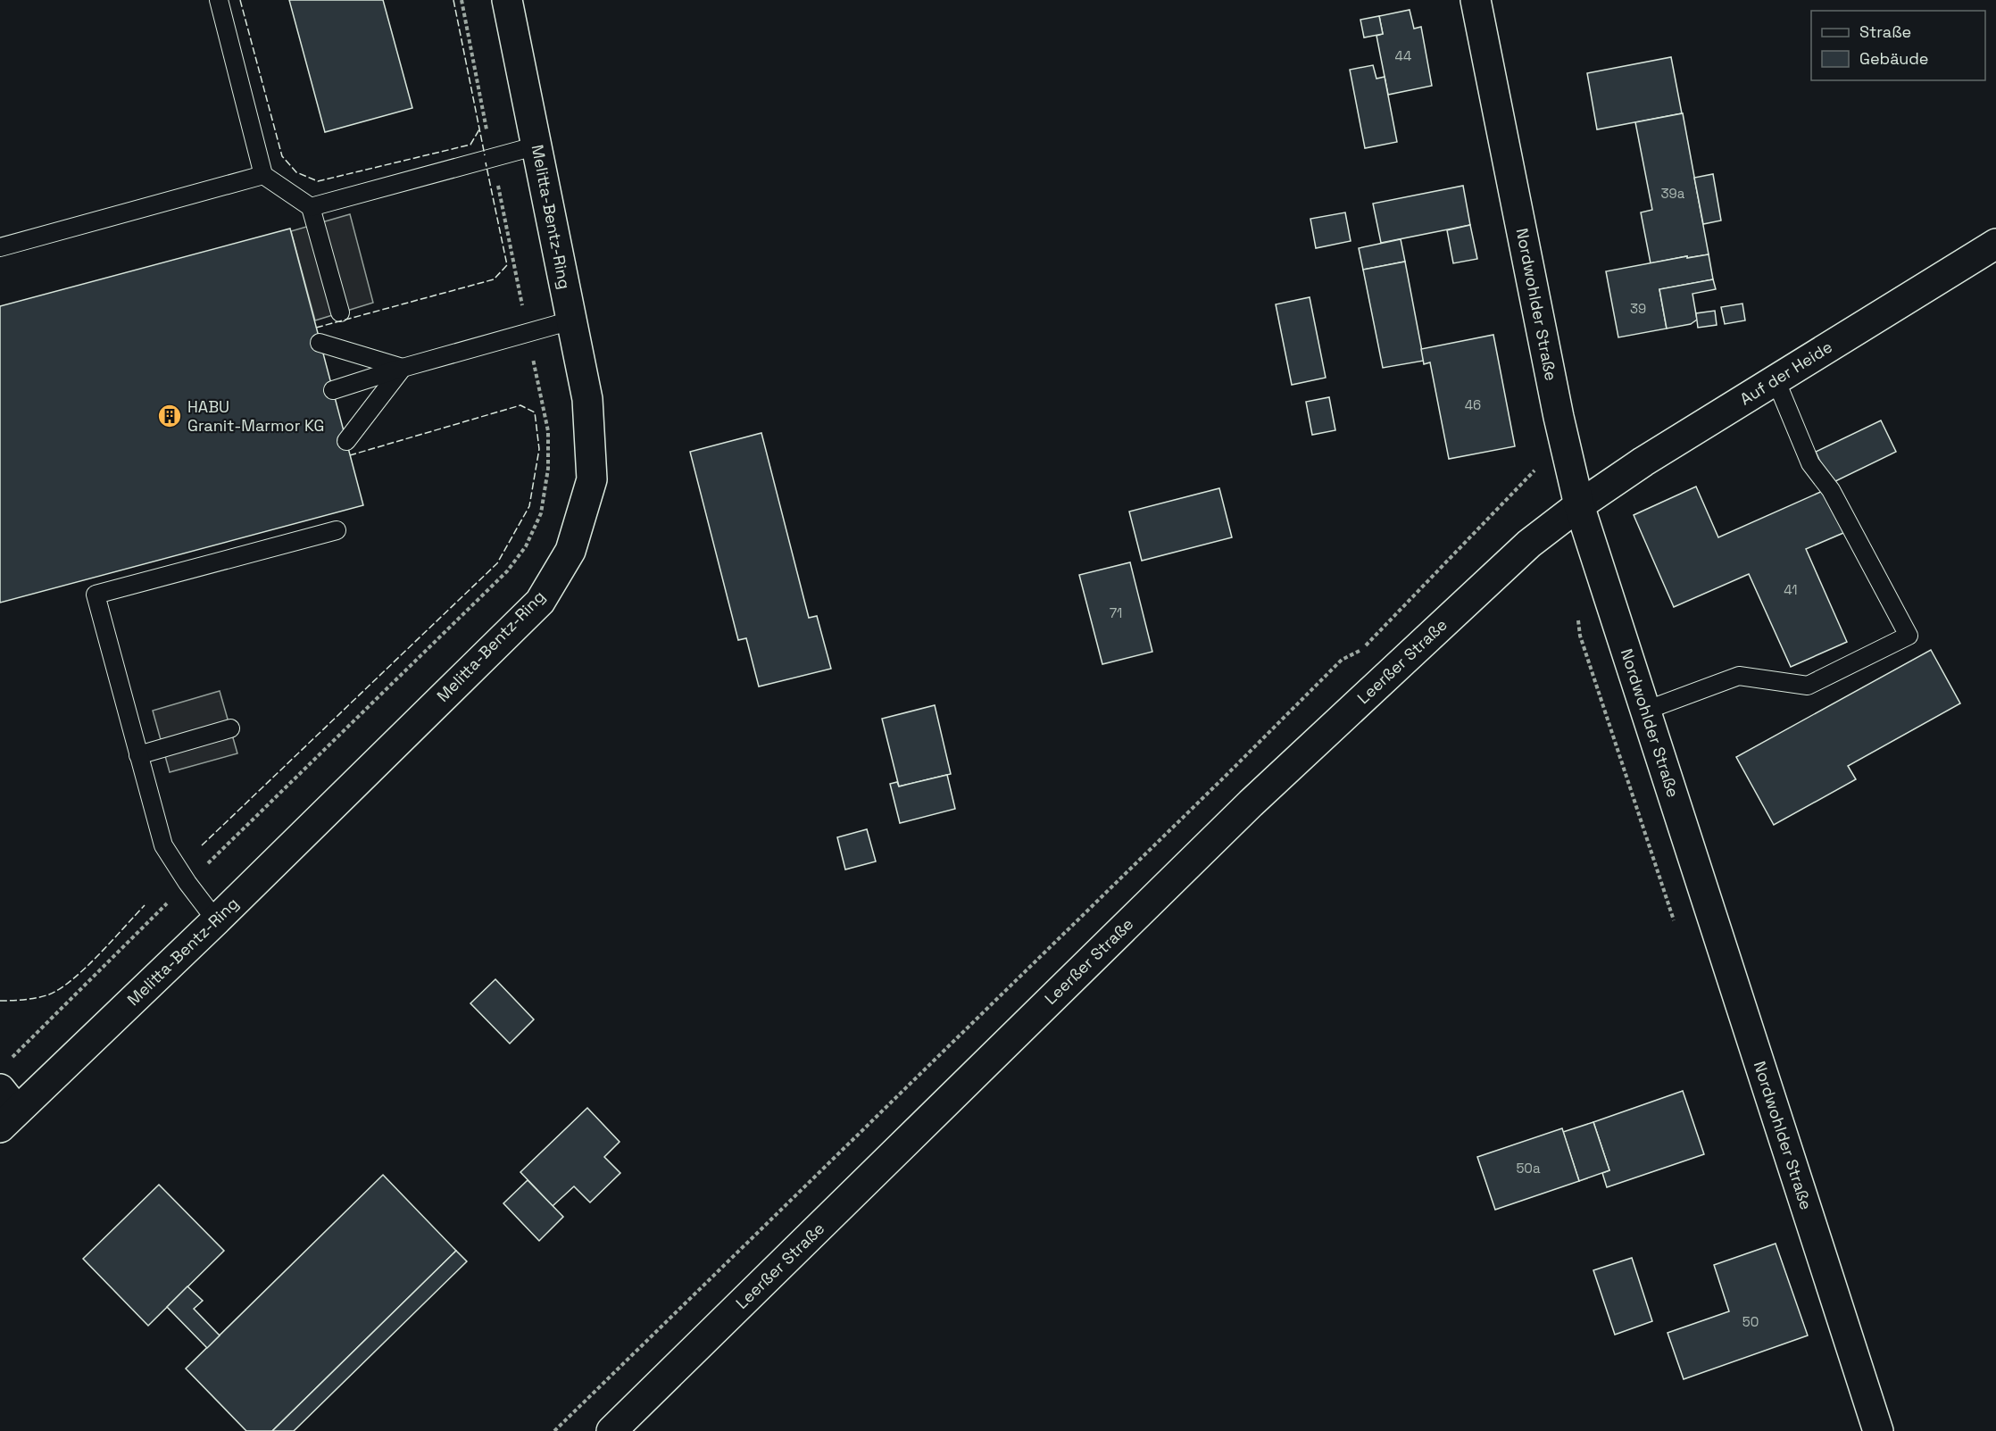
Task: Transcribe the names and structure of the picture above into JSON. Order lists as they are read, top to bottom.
{
  "streets": {
    "street": [
      "Melitta-Bentz-Ring",
      "Nordwohlder Straße",
      "Auf der Heide",
      "Leerßer Straße"
    ]
  },
  "crossings": [
    ["Nordwohlder Straße", "Auf der Heide"],
    ["Nordwohlder Straße", "Leerßer Straße"],
    ["Auf der Heide", "Leerßer Straße"]
  ],
  "places": {
    "building": ["HABU Granit-Marmor KG"]
  },
  "house_numbers": [
    "44",
    "39a",
    "39",
    "46",
    "41",
    "71",
    "50a",
    "50"
  ],
  "legend": ["Straße", "Gebäude"]
}
